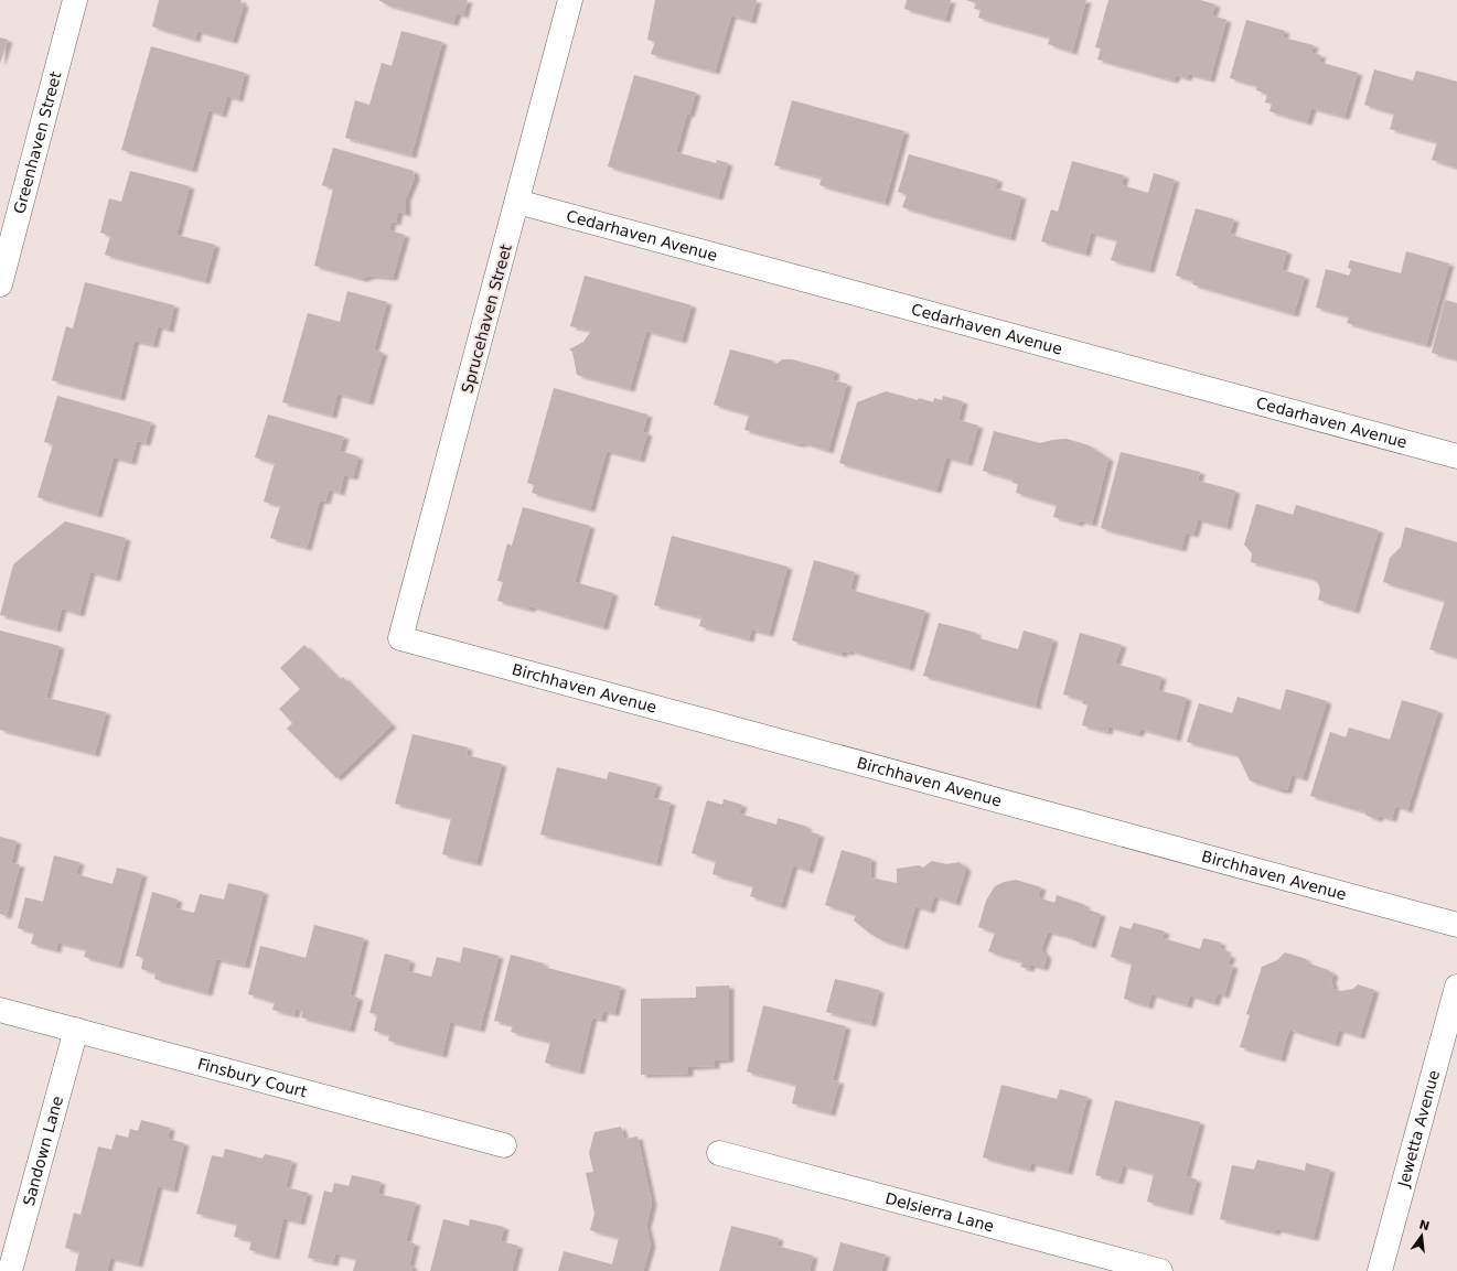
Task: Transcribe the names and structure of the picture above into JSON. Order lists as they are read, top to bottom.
{
  "streets": {
    "street": [
      "Greenhaven Street",
      "Cedarhaven Avenue",
      "Sprucehaven Street",
      "Birchhaven Avenue",
      "Finsbury Court",
      "Jewetta Avenue",
      "Sandown Lane",
      "Delsierra Lane"
    ]
  },
  "crossings": [
    ["Cedarhaven Avenue", "Sprucehaven Street"],
    ["Sprucehaven Street", "Birchhaven Avenue"],
    ["Finsbury Court", "Sandown Lane"]
  ],
  "north": "top"
}
